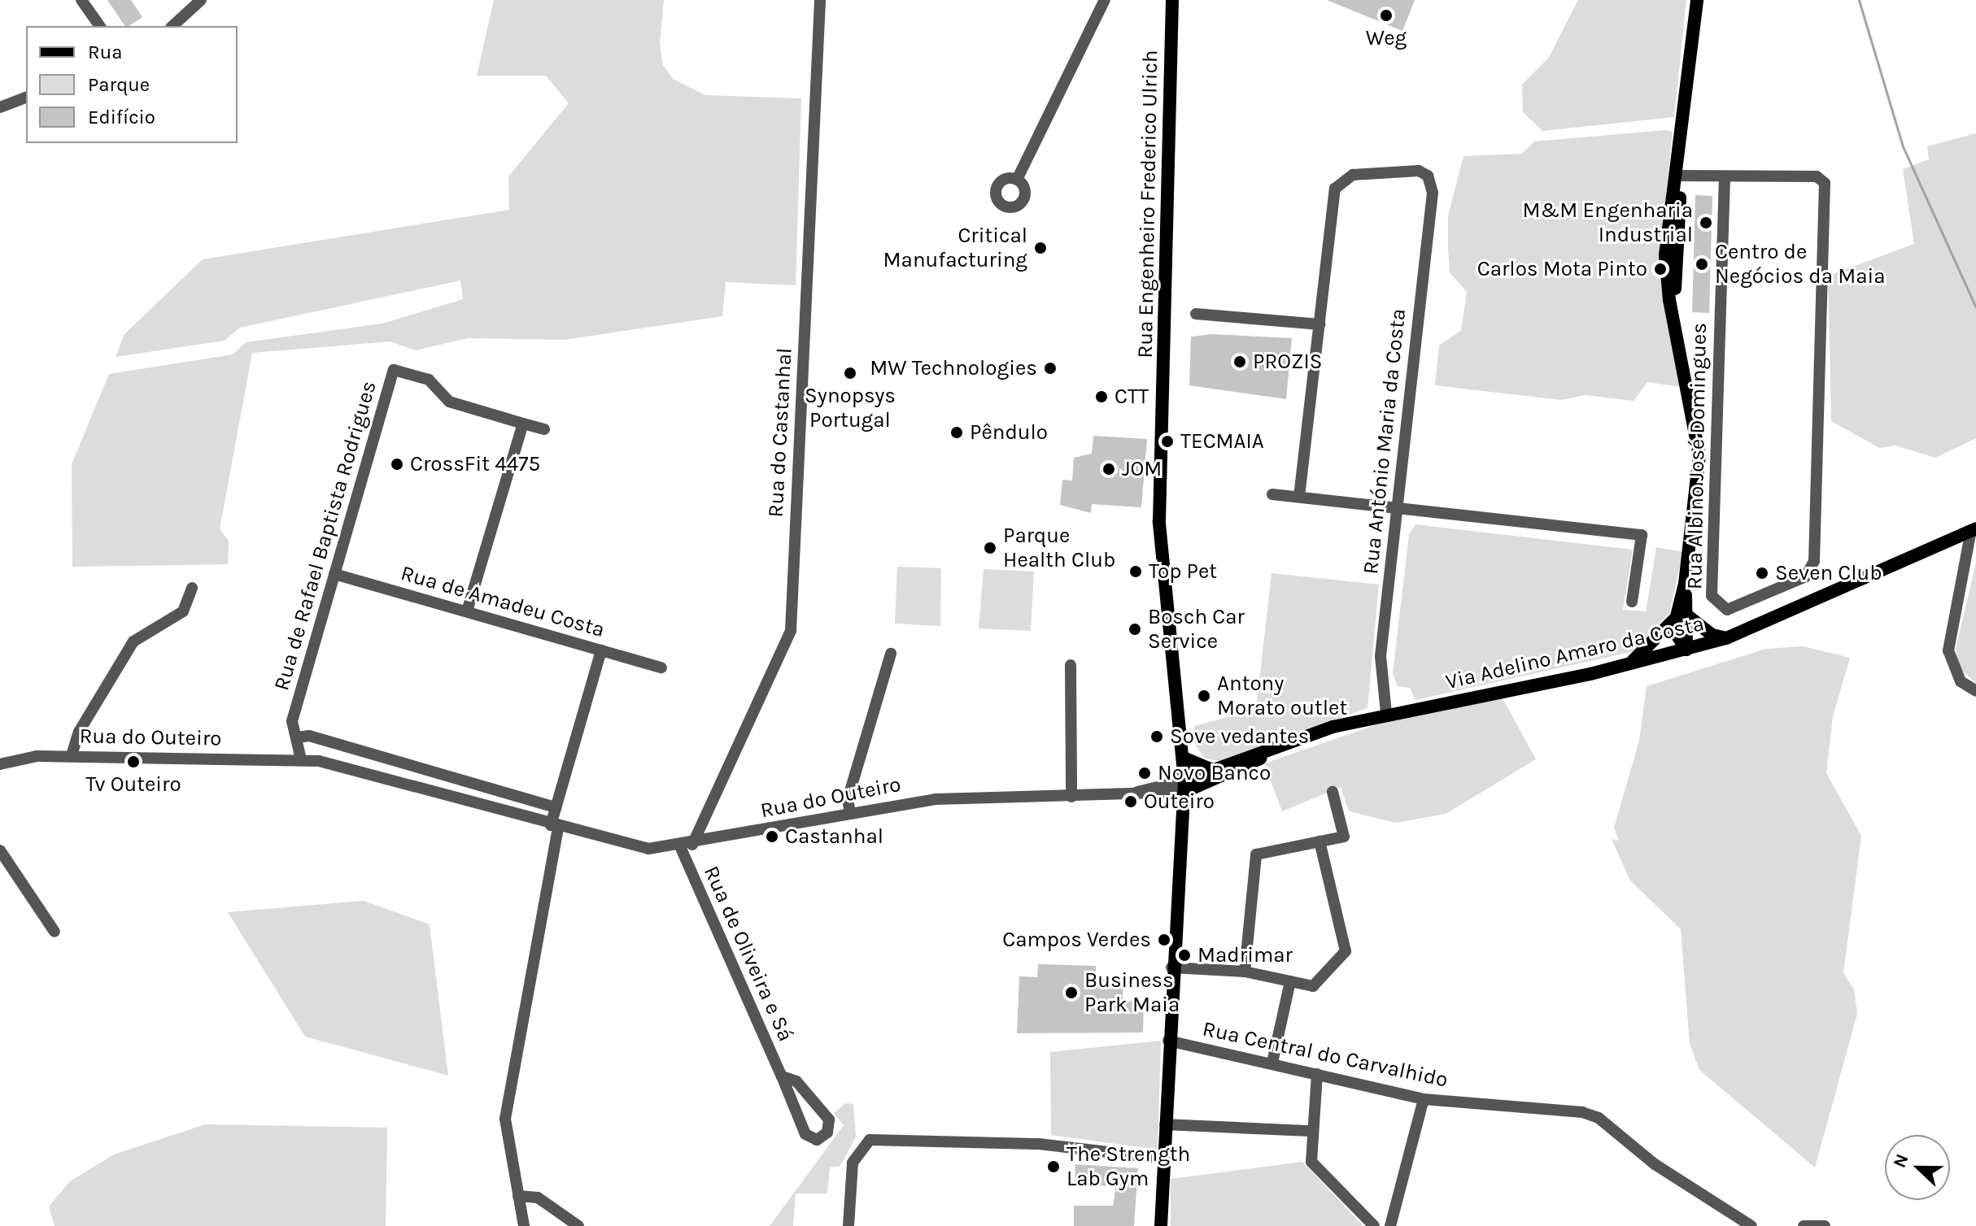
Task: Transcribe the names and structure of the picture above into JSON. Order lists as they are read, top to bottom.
{
  "streets": {
    "main road": ["Rua Engenheiro Frederico Ulrich", "Via Adelino Amaro da Costa"],
    "street": [
      "Rua do Castanhal",
      "Rua António Maria da Costa",
      "Rua Albino José Domingues",
      "Rua de Rafael Baptista Rodrigues",
      "Rua de Amadeu Costa",
      "Rua do Outeiro",
      "Rua de Oliveira e Sá",
      "Rua Central do Carvalhido"
    ]
  },
  "crossings": [
    ["Rua Engenheiro Frederico Ulrich", "Via Adelino Amaro da Costa"],
    ["Rua Engenheiro Frederico Ulrich", "Rua do Outeiro"],
    ["Rua Engenheiro Frederico Ulrich", "Rua Central do Carvalhido"],
    ["Rua do Castanhal", "Rua do Outeiro"],
    ["Rua do Castanhal", "Rua de Oliveira e Sá"],
    ["Rua António Maria da Costa", "Via Adelino Amaro da Costa"],
    ["Rua de Rafael Baptista Rodrigues", "Rua de Amadeu Costa"],
    ["Via Adelino Amaro da Costa", "Rua do Outeiro"],
    ["Rua do Outeiro", "Rua de Oliveira e Sá"]
  ],
  "places": [
    "Weg",
    "M&M Engenharia Industrial",
    "Critical Manufacturing",
    "Centro de Negócios da Maia",
    "Carlos Mota Pinto",
    "PROZIS",
    "MW Technologies",
    "Synopsys Portugal",
    "CTT",
    "Pêndulo",
    "TECMAIA",
    "CrossFit 4475",
    "JOM",
    "Parque Health Club",
    "Top Pet",
    "Seven Club",
    "Bosch Car Service",
    "Antony Morato outlet",
    "Sove vedantes",
    "Tv Outeiro",
    "Novo Banco",
    "Outeiro",
    "Castanhal",
    "Campos Verdes",
    "Madrimar",
    "Business Park Maia",
    "The Strength Lab Gym"
  ],
  "legend": ["Rua", "Parque", "Edifício"],
  "north": "left"
}
